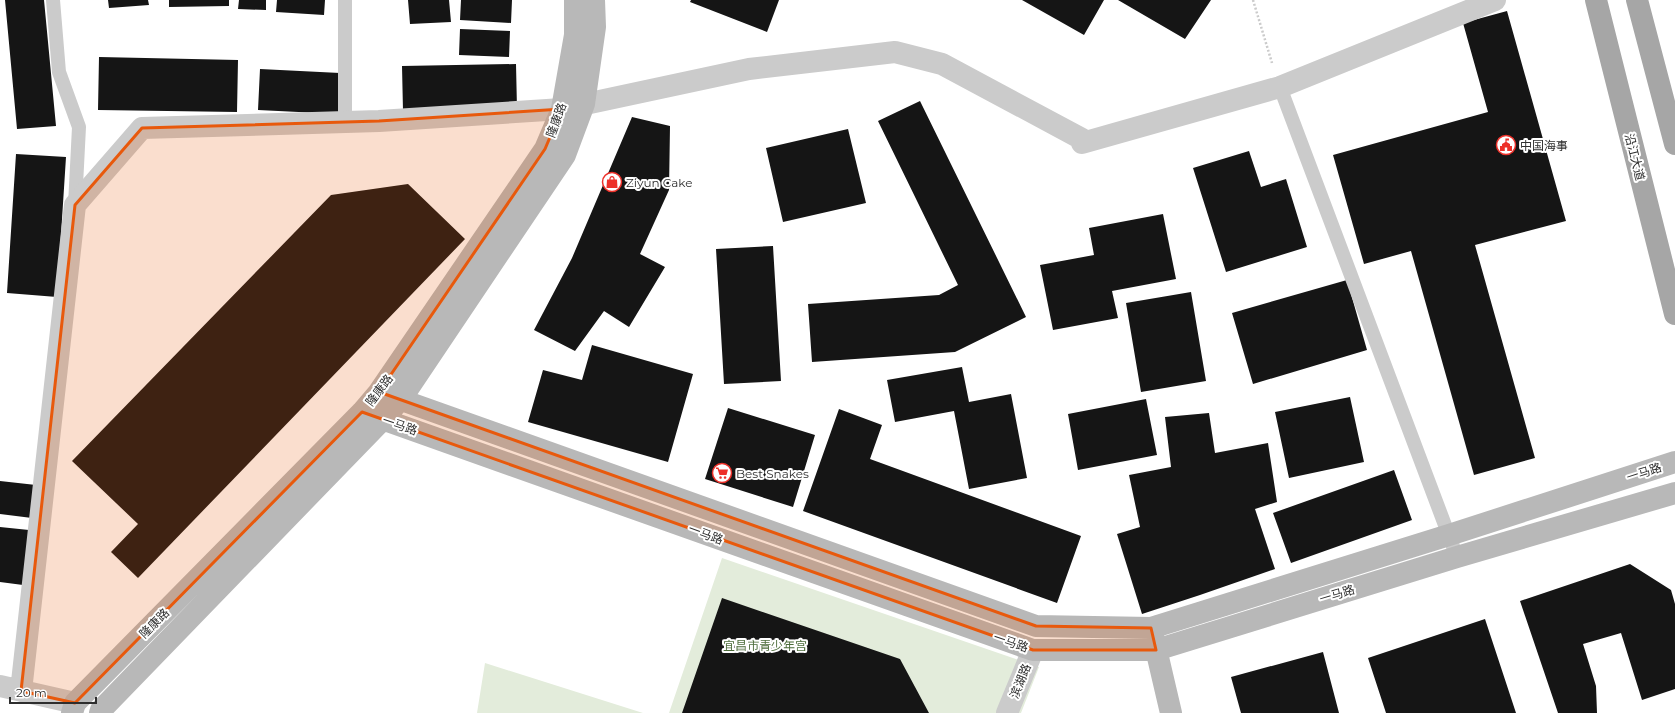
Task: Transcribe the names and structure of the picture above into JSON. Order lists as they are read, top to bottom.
{
  "streets": {
    "main road": ["隆康路", "沿江大道", "一马路"],
    "street": ["滨湖路"]
  },
  "crossings": [
    ["隆康路", "一马路"],
    ["一马路", "滨湖路"]
  ],
  "parks": ["宜昌市青少年宫"],
  "places": {
    "public building": ["中国海事"],
    "shop": ["Ziyun Cake"],
    "supermarket": ["Best Snakes"]
  },
  "scale_bar": "20 m"
}
